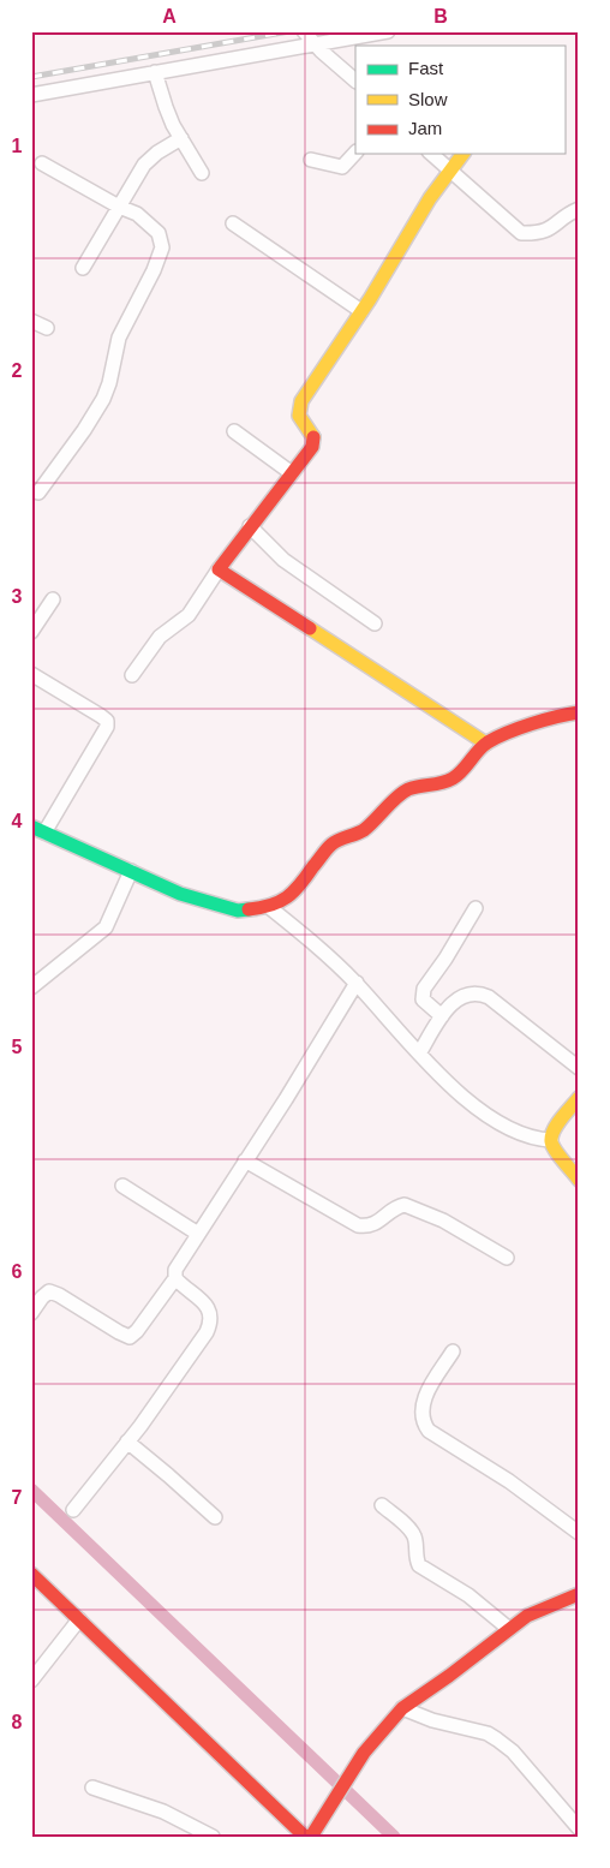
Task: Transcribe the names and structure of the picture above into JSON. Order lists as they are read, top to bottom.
{
  "legend": ["Fast", "Slow", "Jam"],
  "grid": {
    "columns": ["A", "B"],
    "rows": [
      "1",
      "2",
      "3",
      "4",
      "5",
      "6",
      "7",
      "8"
    ]
  }
}
